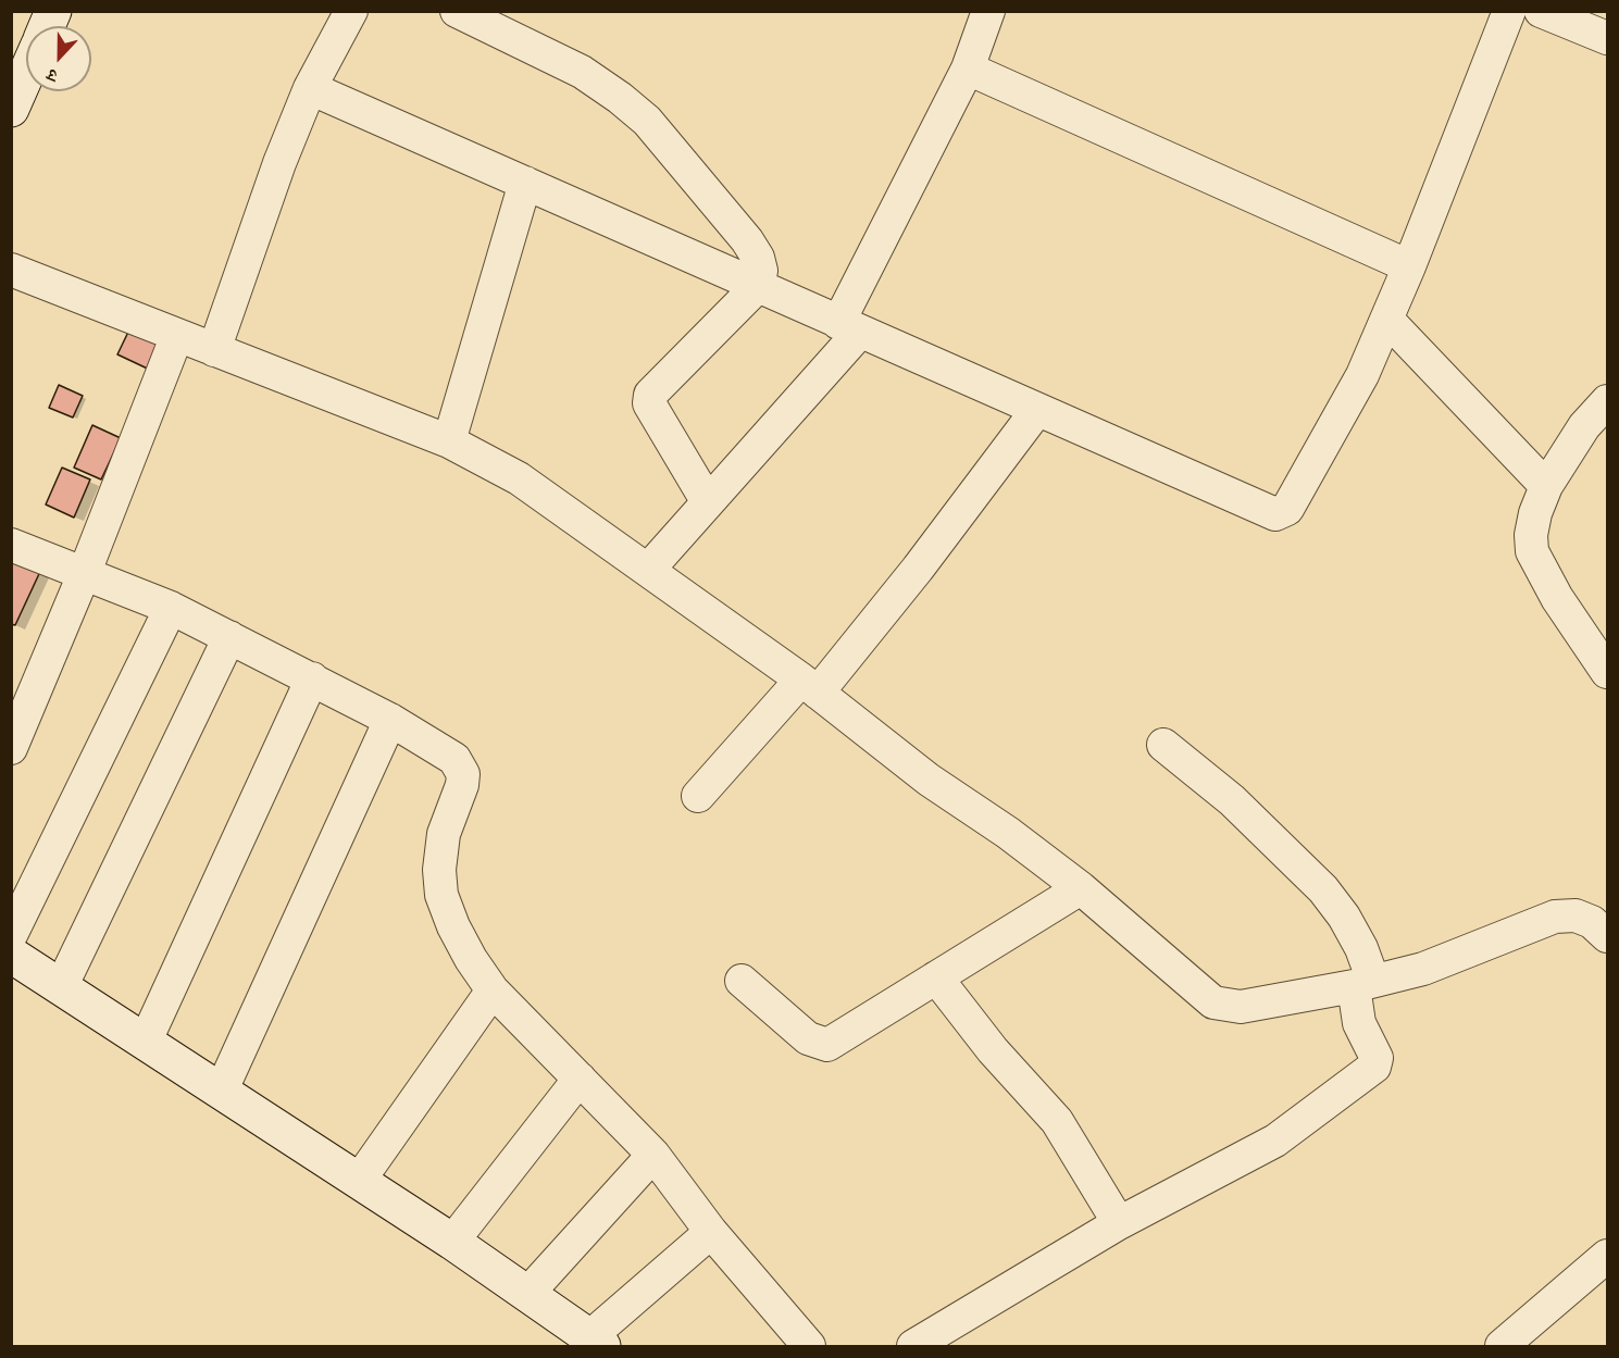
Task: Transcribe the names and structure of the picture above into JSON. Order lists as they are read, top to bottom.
{
  "north": "bottom"
}
